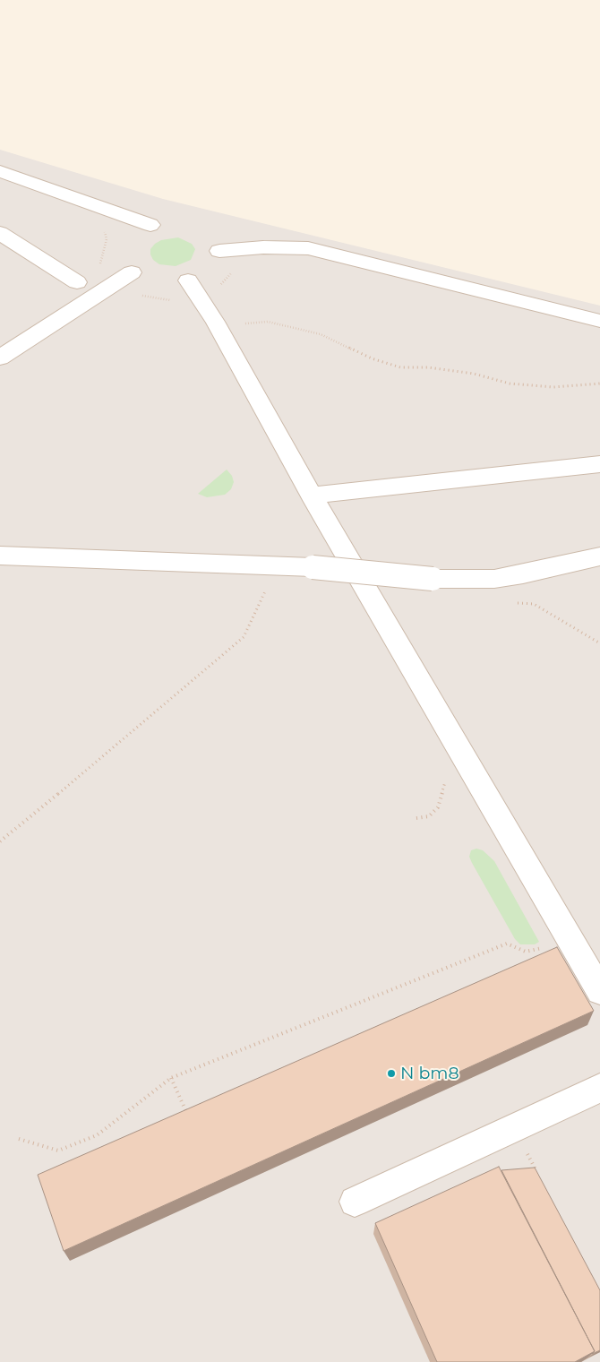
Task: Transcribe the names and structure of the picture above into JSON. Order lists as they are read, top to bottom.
{
  "places": ["N bm8"]
}
